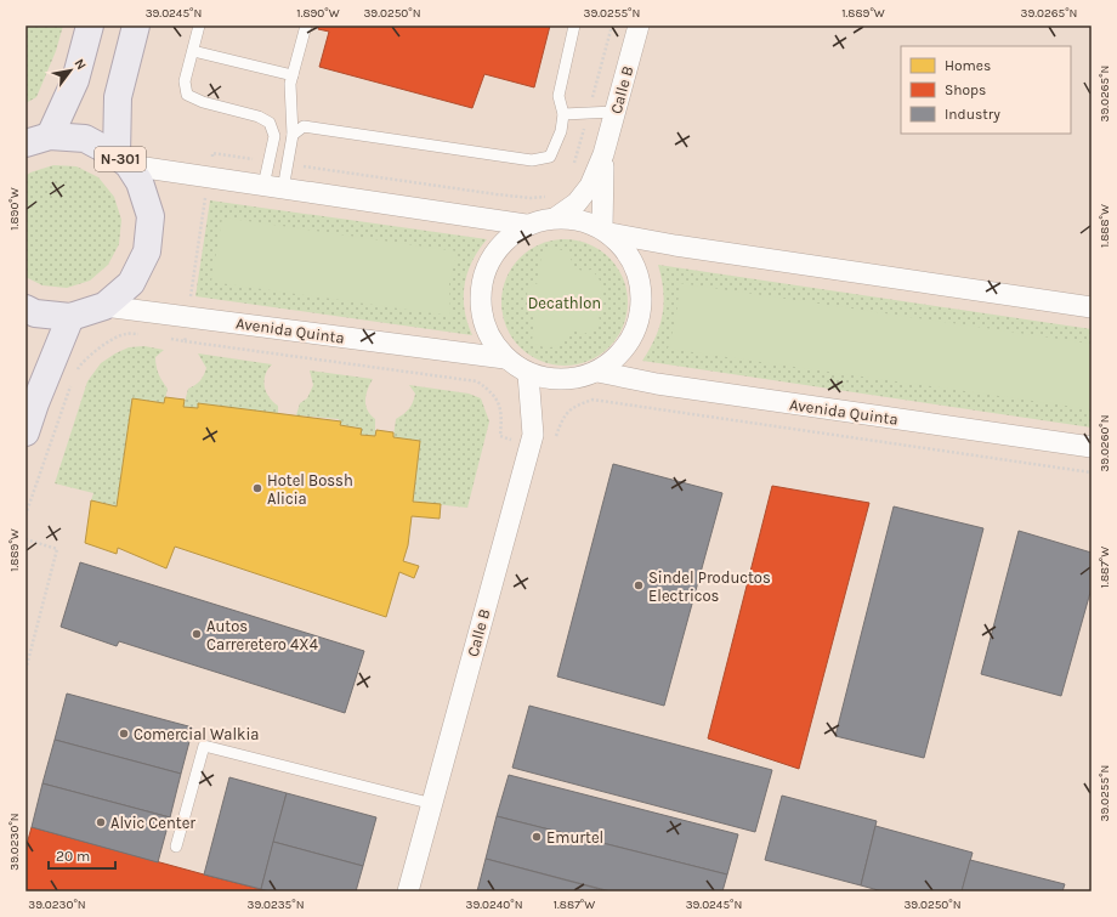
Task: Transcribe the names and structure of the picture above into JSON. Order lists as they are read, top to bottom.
{
  "streets": {
    "main road": ["N-301"],
    "street": ["Calle B", "Avenida Quinta"]
  },
  "crossings": [
    ["Calle B", "Avenida Quinta"],
    ["N-301", "Avenida Quinta"]
  ],
  "parks": ["Decathlon"],
  "places": [
    "Hotel Bossh Alicia",
    "Sindel Productos Electricos",
    "Autos Carreretero 4X4",
    "Comercial Walkia",
    "Alvic Center",
    "Emurtel"
  ],
  "legend": ["Homes", "Shops", "Industry"],
  "scale_bar": "20 m",
  "north": "top right",
  "coordinates": [
    "39.0245°N",
    "1.890°W",
    "39.0250°N",
    "39.0255°N",
    "1.889°W",
    "39.0265°N",
    "1.888°W",
    "39.0260°N",
    "1.887°W",
    "39.0230°N",
    "39.0235°N",
    "39.0240°N"
  ]
}
